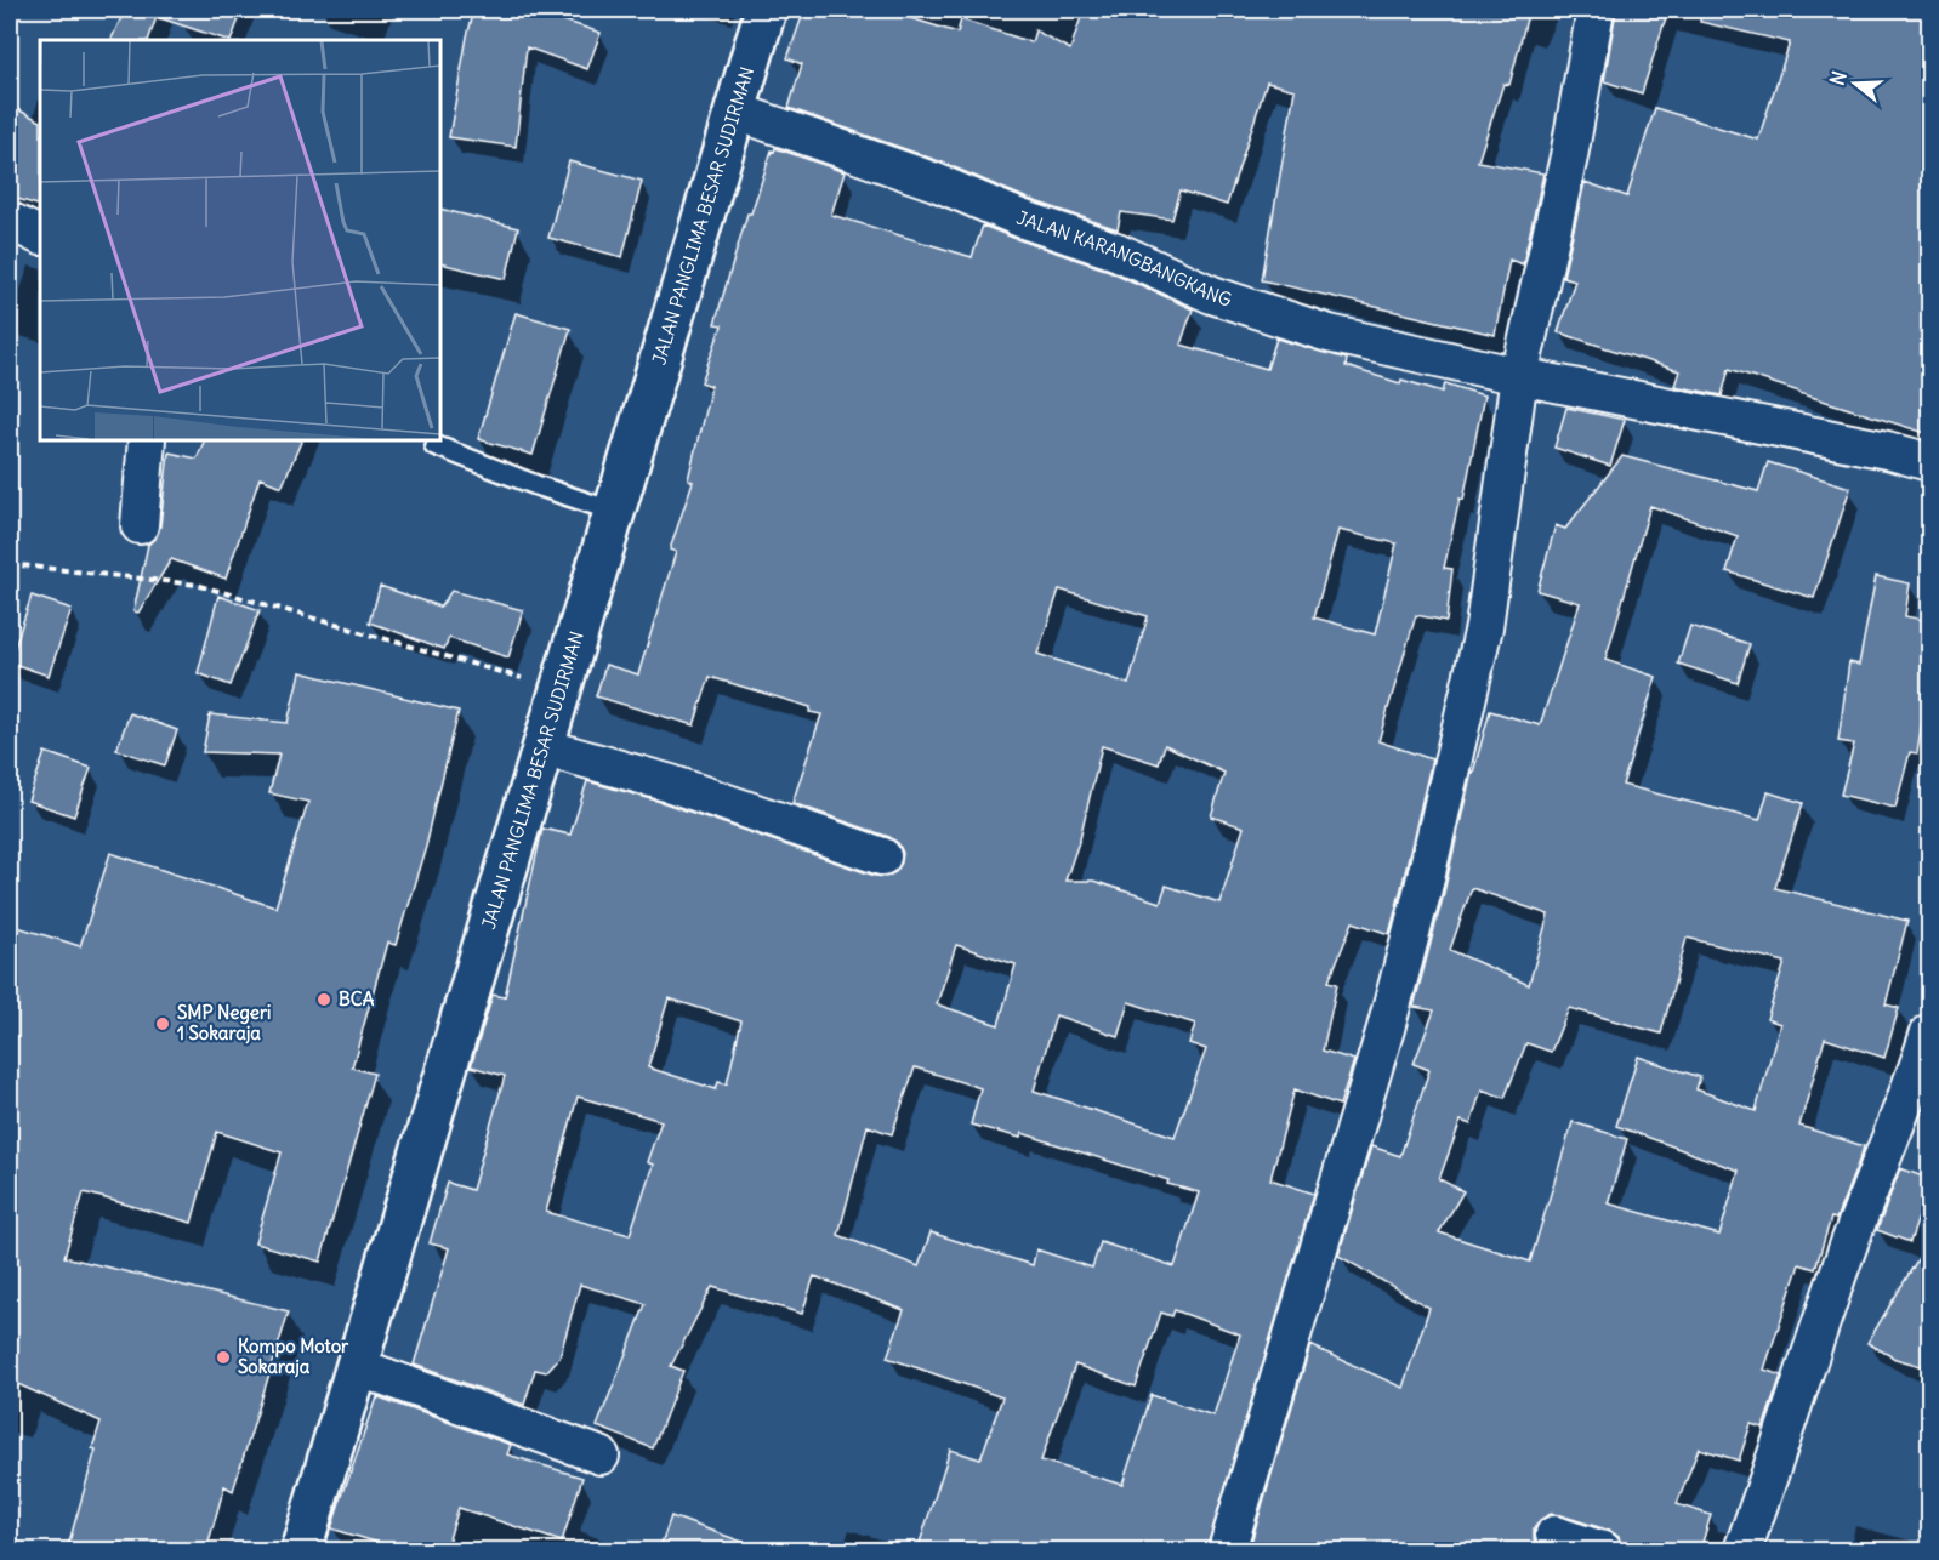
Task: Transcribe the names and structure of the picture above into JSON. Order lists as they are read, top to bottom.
{
  "streets": {
    "highway": ["JALAN PANGLIMA BESAR SUDIRMAN"],
    "street": ["JALAN KARANGBANGKANG"]
  },
  "crossings": [
    ["JALAN PANGLIMA BESAR SUDIRMAN", "JALAN KARANGBANGKANG"]
  ],
  "places": ["BCA", "SMP Negeri 1 Sokaraja", "Kompo Motor Sokaraja"],
  "north": "left"
}
